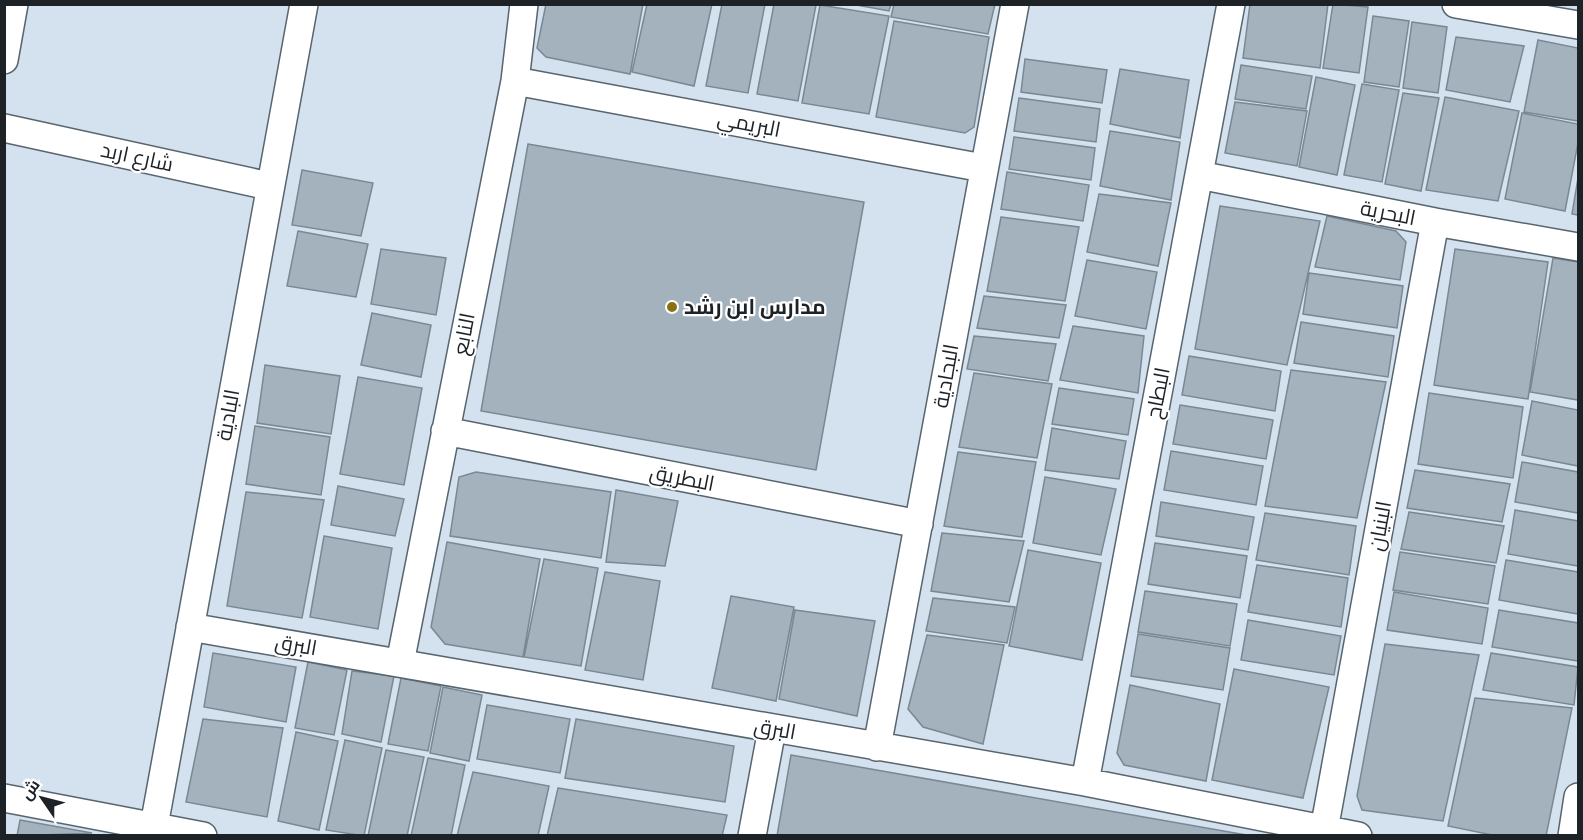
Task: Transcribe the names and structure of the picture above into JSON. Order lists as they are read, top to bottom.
{
  "streets": {
    "street": [
      "البريمي",
      "شارع اربد",
      "البحرية",
      "النابع",
      "البجادية",
      "البطاح",
      "البادية",
      "البطريق",
      "البنيان",
      "البرق"
    ]
  },
  "crossings": [
    ["البريمي", "النابع"],
    ["البريمي", "البجادية"],
    ["شارع اربد", "البادية"],
    ["البحرية", "البطاح"],
    ["البحرية", "البنيان"],
    ["النابع", "البطريق"],
    ["النابع", "البرق"],
    ["البجادية", "البطريق"],
    ["البجادية", "البرق"],
    ["البطاح", "البرق"],
    ["البادية", "البرق"],
    ["البنيان", "البرق"]
  ],
  "places": ["مدارس ابن رشد"],
  "north": "top left"
}
